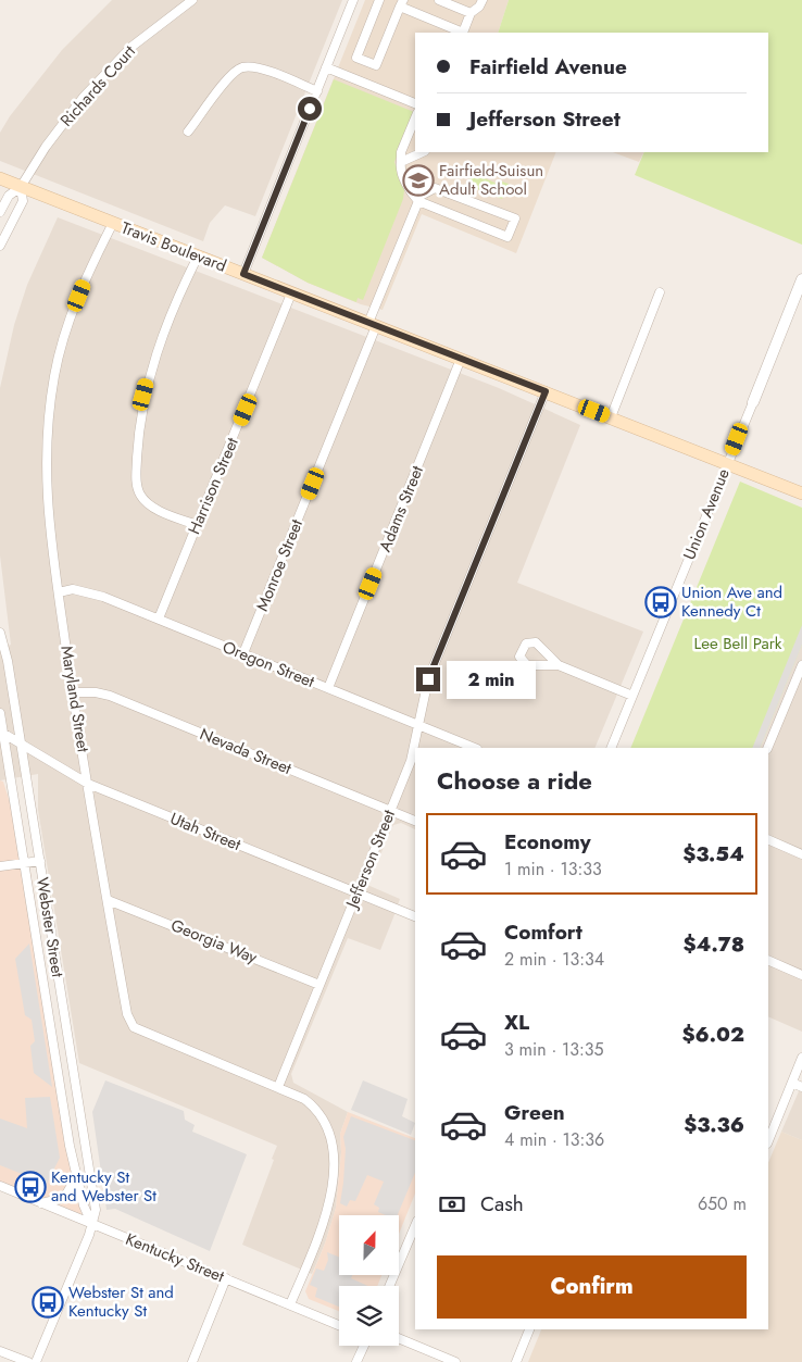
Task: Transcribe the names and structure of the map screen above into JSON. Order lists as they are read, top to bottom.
{
  "streets": {
    "main road": ["Travis Boulevard"],
    "street": [
      "Richards Court",
      "Harrison Street",
      "Adams Street",
      "Union Avenue",
      "Monroe Street",
      "Oregon Street",
      "Maryland Street",
      "Nevada Street",
      "Utah Street",
      "Jefferson Street",
      "Webster Street",
      "Georgia Way",
      "Kentucky Street"
    ]
  },
  "crossings": [
    ["Richards Court", "Travis Boulevard"],
    ["Travis Boulevard", "Harrison Street"],
    ["Travis Boulevard", "Adams Street"],
    ["Travis Boulevard", "Union Avenue"],
    ["Travis Boulevard", "Monroe Street"],
    ["Travis Boulevard", "Maryland Street"],
    ["Travis Boulevard", "Jefferson Street"],
    ["Harrison Street", "Oregon Street"],
    ["Adams Street", "Oregon Street"],
    ["Monroe Street", "Oregon Street"],
    ["Oregon Street", "Maryland Street"],
    ["Oregon Street", "Jefferson Street"],
    ["Maryland Street", "Nevada Street"],
    ["Maryland Street", "Utah Street"],
    ["Maryland Street", "Jefferson Street"],
    ["Maryland Street", "Georgia Way"],
    ["Nevada Street", "Jefferson Street"],
    ["Utah Street", "Jefferson Street"],
    ["Utah Street", "Webster Street"],
    ["Jefferson Street", "Georgia Way"],
    ["Webster Street", "Kentucky Street"]
  ],
  "parks": ["Lee Bell Park"],
  "places": {
    "school or university": ["Fairfield-Suisun Adult School"],
    "bus stop": ["Union Ave and Kennedy Ct", "Kentucky St and Webster St", "Webster St and Kentucky St"]
  },
  "north": "top",
  "page": {
    "banner": ["Fairfield Avenue", "Jefferson Street"],
    "bubble": "2 min",
    "heading": "Choose a ride",
    "list": [
      {
        "name": "Economy",
        "note": "1 min · 13:33",
        "value": "$3.54"
      },
      {
        "name": "Comfort",
        "note": "2 min · 13:34",
        "value": "$4.78"
      },
      {
        "name": "XL",
        "note": "3 min · 13:35",
        "value": "$6.02"
      },
      {
        "name": "Green",
        "note": "4 min · 13:36",
        "value": "$3.36"
      }
    ],
    "pay": ["Cash", "650 m"],
    "buttons": "Confirm"
  }
}
